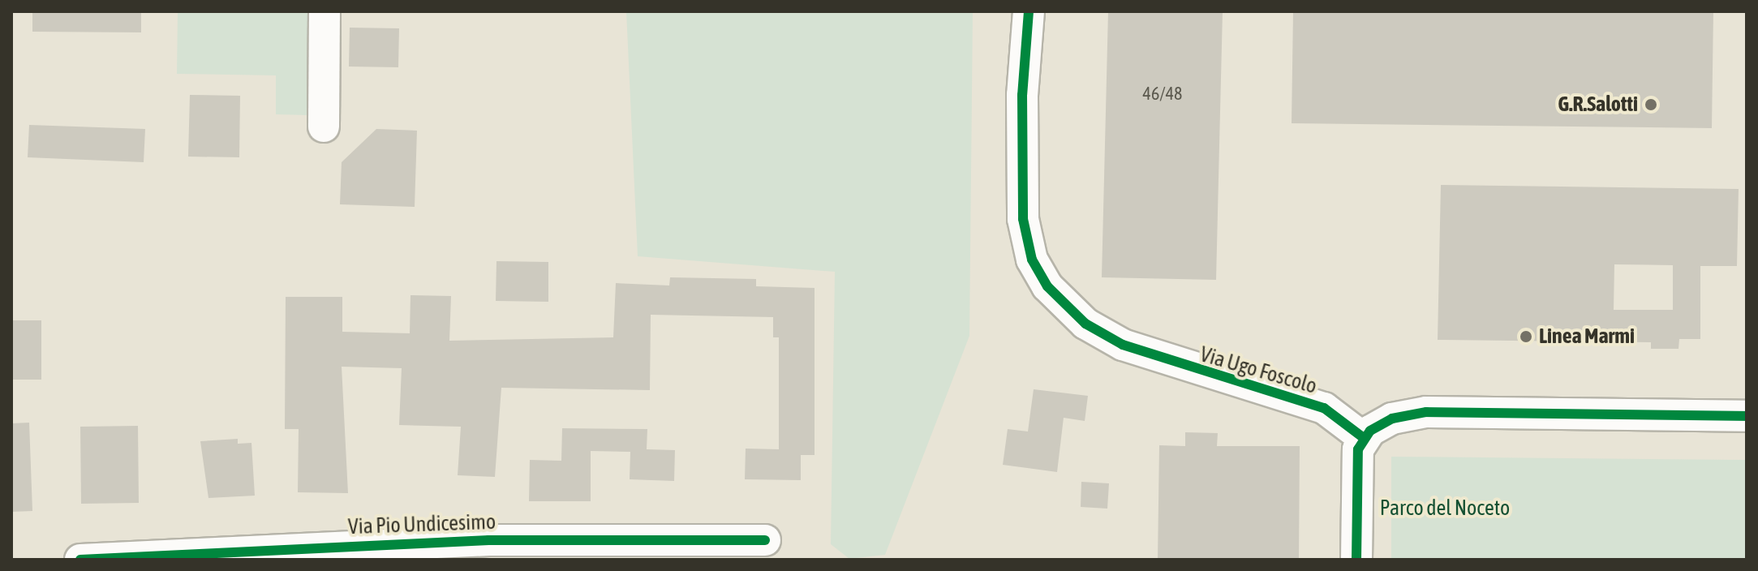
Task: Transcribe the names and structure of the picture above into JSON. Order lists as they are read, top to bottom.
{
  "streets": {
    "street": ["Via Ugo Foscolo", "Via Pio Undicesimo"]
  },
  "parks": ["Parco del Noceto"],
  "places": ["G.R.Salotti", "Linea Marmi"],
  "house_numbers": ["46/48"]
}
